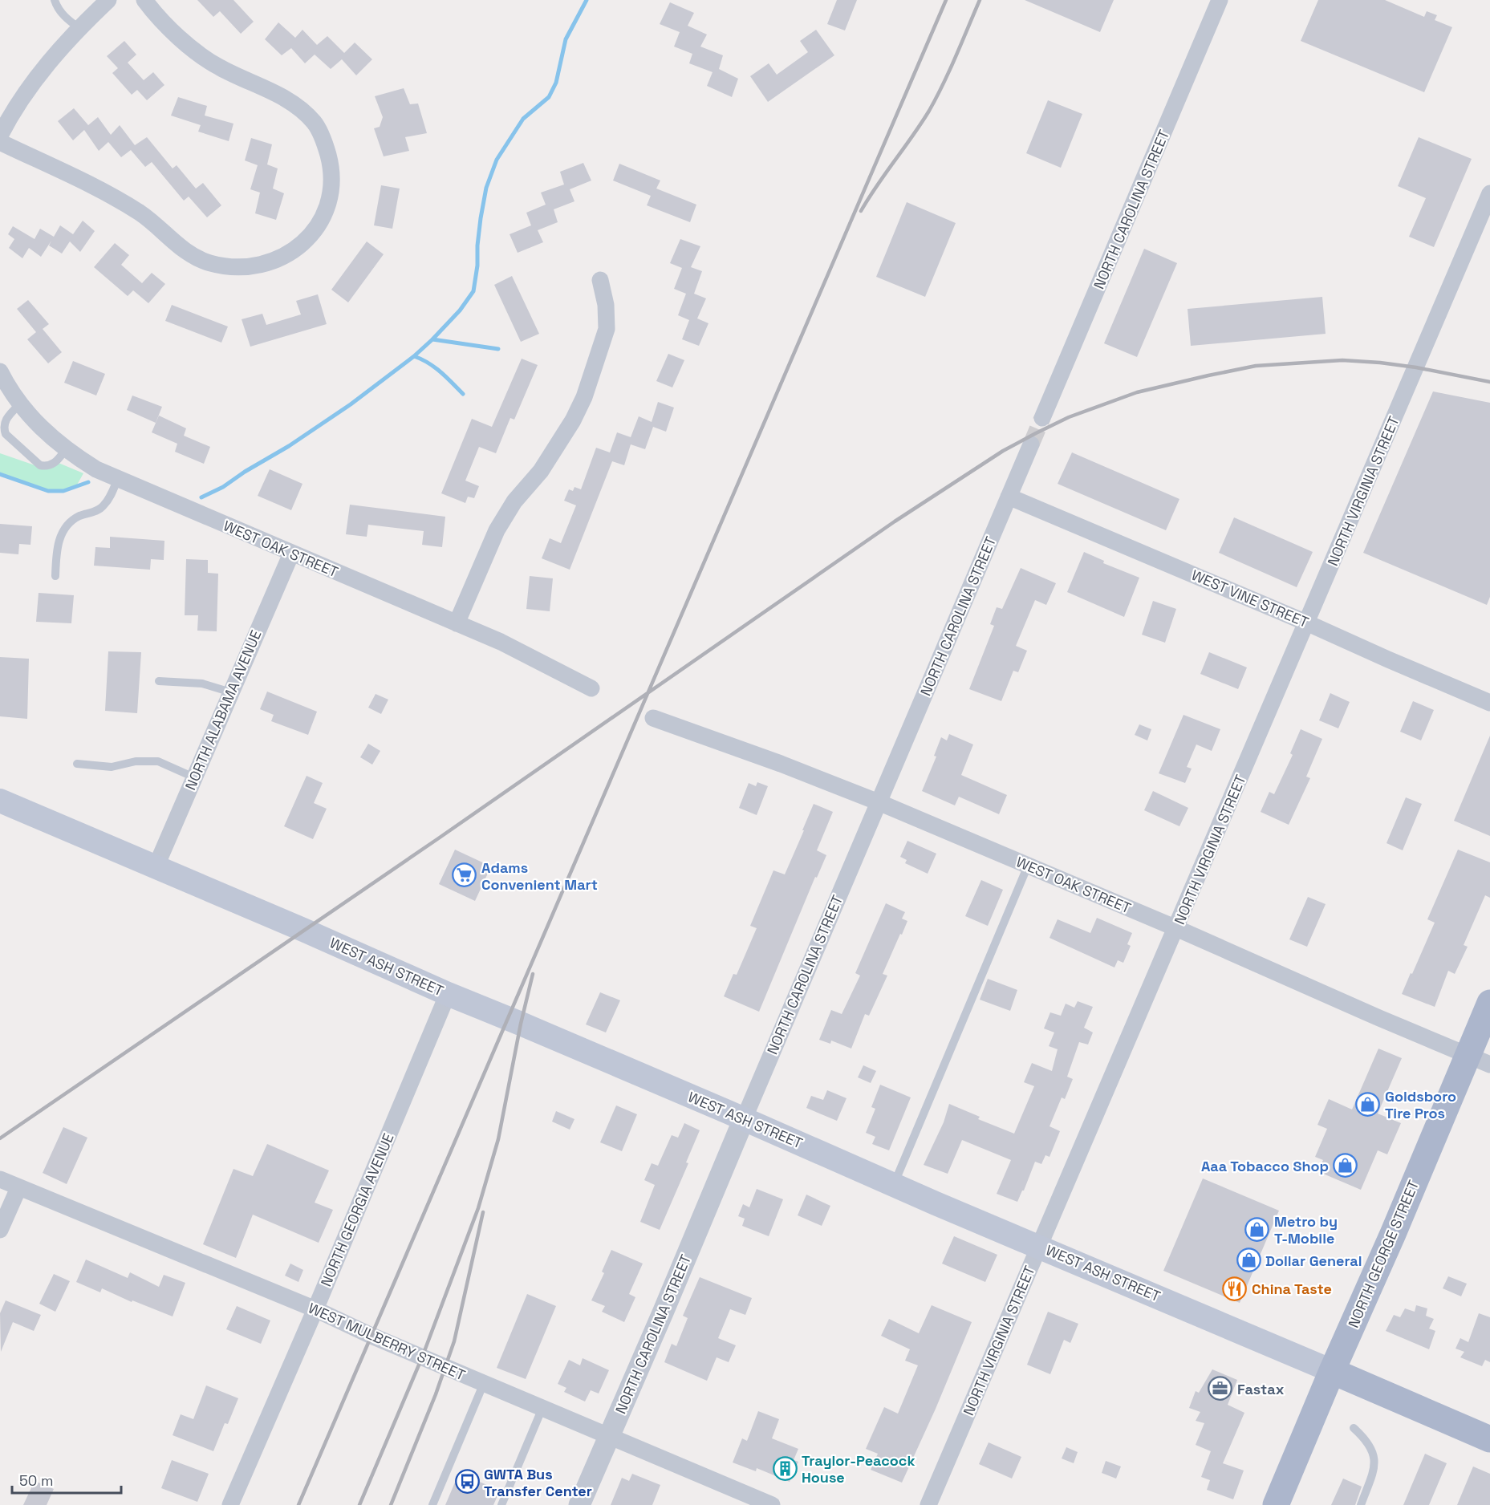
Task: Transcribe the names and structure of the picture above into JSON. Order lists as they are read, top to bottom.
{
  "streets": {
    "main road": ["WEST ASH STREET", "NORTH GEORGE STREET"],
    "street": [
      "NORTH CAROLINA STREET",
      "NORTH VIRGINIA STREET",
      "WEST OAK STREET",
      "WEST VINE STREET",
      "NORTH ALABAMA AVENUE",
      "NORTH GEORGIA AVENUE",
      "WEST MULBERRY STREET"
    ]
  },
  "crossings": [
    ["NORTH CAROLINA STREET", "WEST OAK STREET"],
    ["NORTH CAROLINA STREET", "WEST VINE STREET"],
    ["NORTH CAROLINA STREET", "WEST ASH STREET"],
    ["NORTH CAROLINA STREET", "WEST MULBERRY STREET"],
    ["NORTH VIRGINIA STREET", "WEST OAK STREET"],
    ["NORTH VIRGINIA STREET", "WEST VINE STREET"],
    ["NORTH VIRGINIA STREET", "WEST ASH STREET"],
    ["WEST OAK STREET", "NORTH ALABAMA AVENUE"],
    ["WEST OAK STREET", "NORTH GEORGE STREET"],
    ["NORTH ALABAMA AVENUE", "WEST ASH STREET"],
    ["WEST ASH STREET", "NORTH GEORGIA AVENUE"],
    ["WEST ASH STREET", "NORTH GEORGE STREET"],
    ["NORTH GEORGIA AVENUE", "WEST MULBERRY STREET"]
  ],
  "places": {
    "supermarket": ["Adams Convenient Mart"],
    "shop": [
      "Goldsboro Tire Pros",
      "Aaa Tobacco Shop",
      "Metro by T-Mobile",
      "Dollar General"
    ],
    "restaurant": ["China Taste"],
    "office": ["Fastax"],
    "building": ["Traylor-Peacock House"],
    "bus stop": ["GWTA Bus Transfer Center"]
  },
  "scale_bar": "50 m"
}
